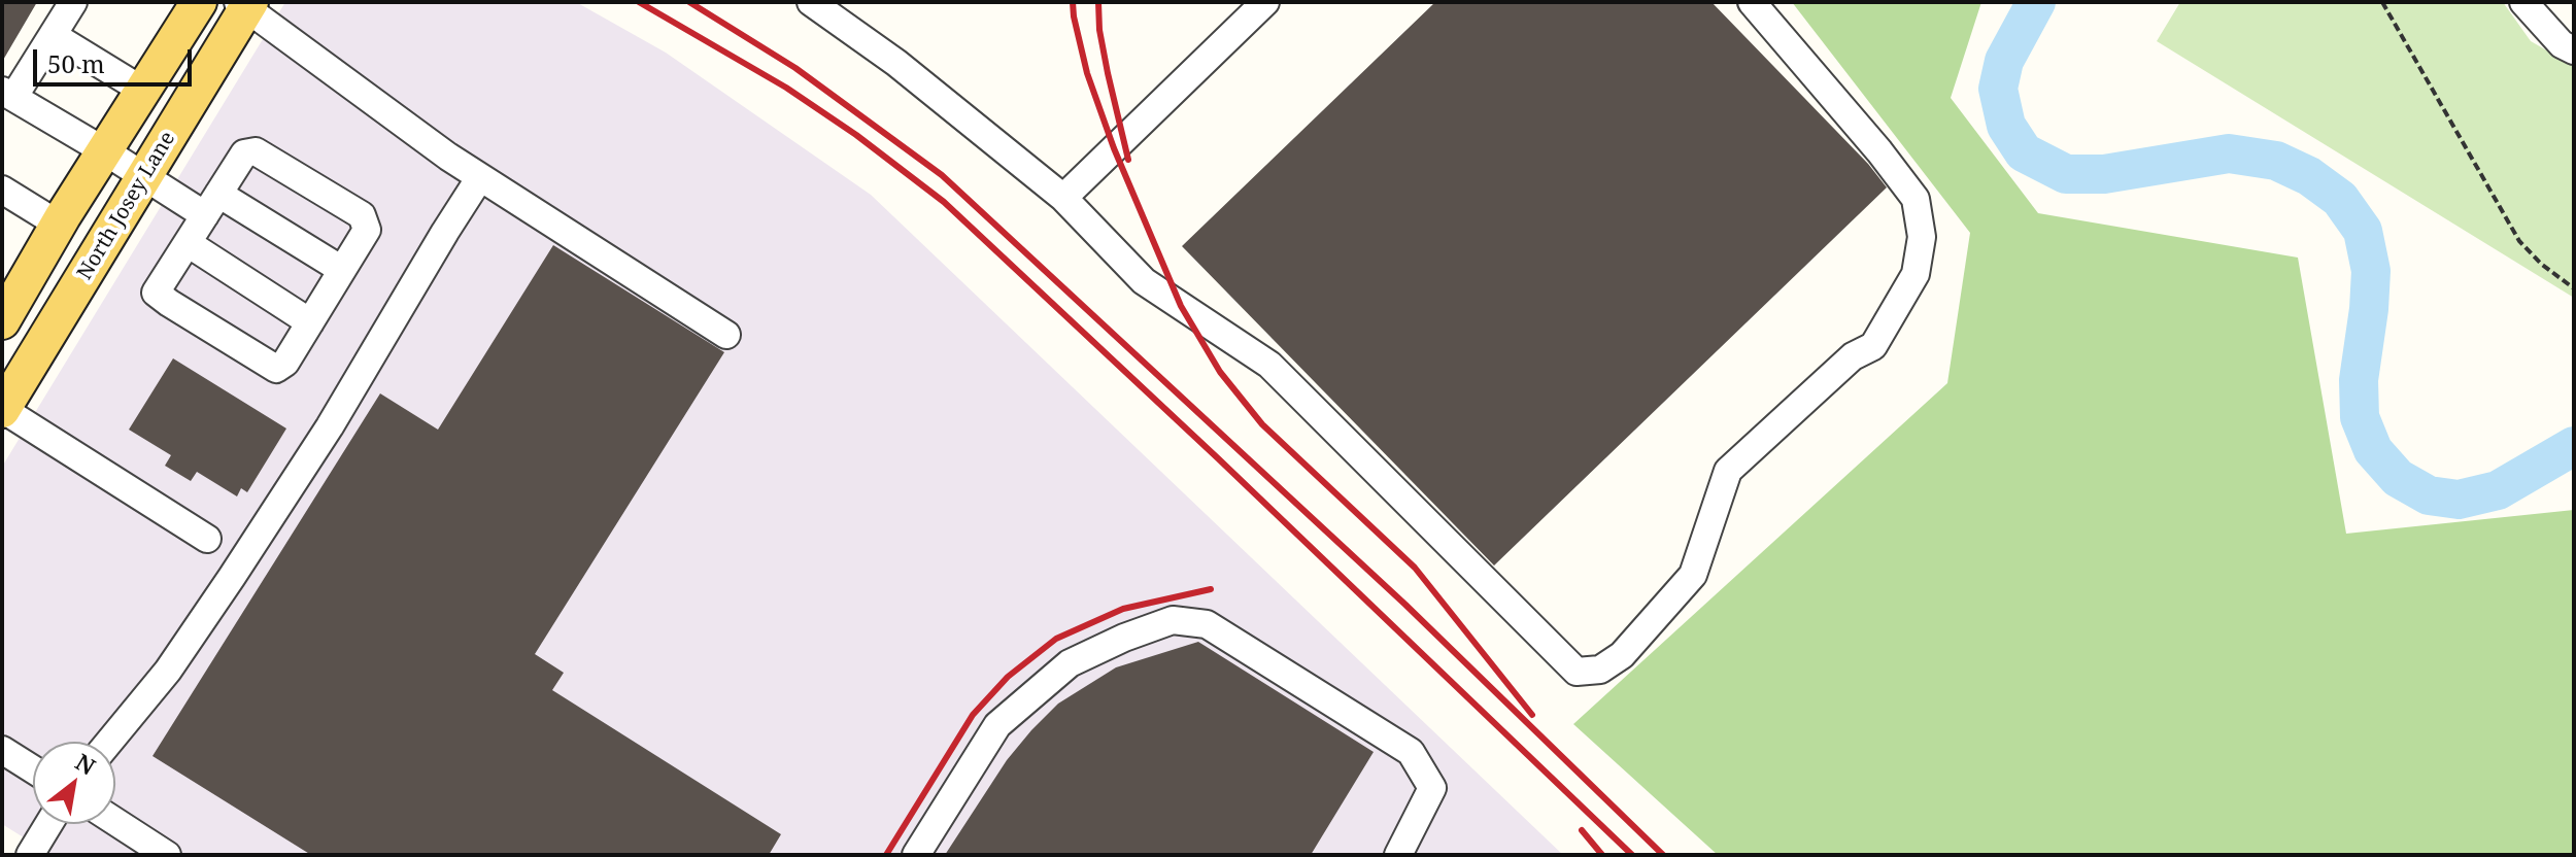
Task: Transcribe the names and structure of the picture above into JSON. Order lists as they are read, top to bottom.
{
  "streets": {
    "main road": ["North Josey Lane"]
  },
  "scale_bar": "50 m",
  "north": "top right"
}
